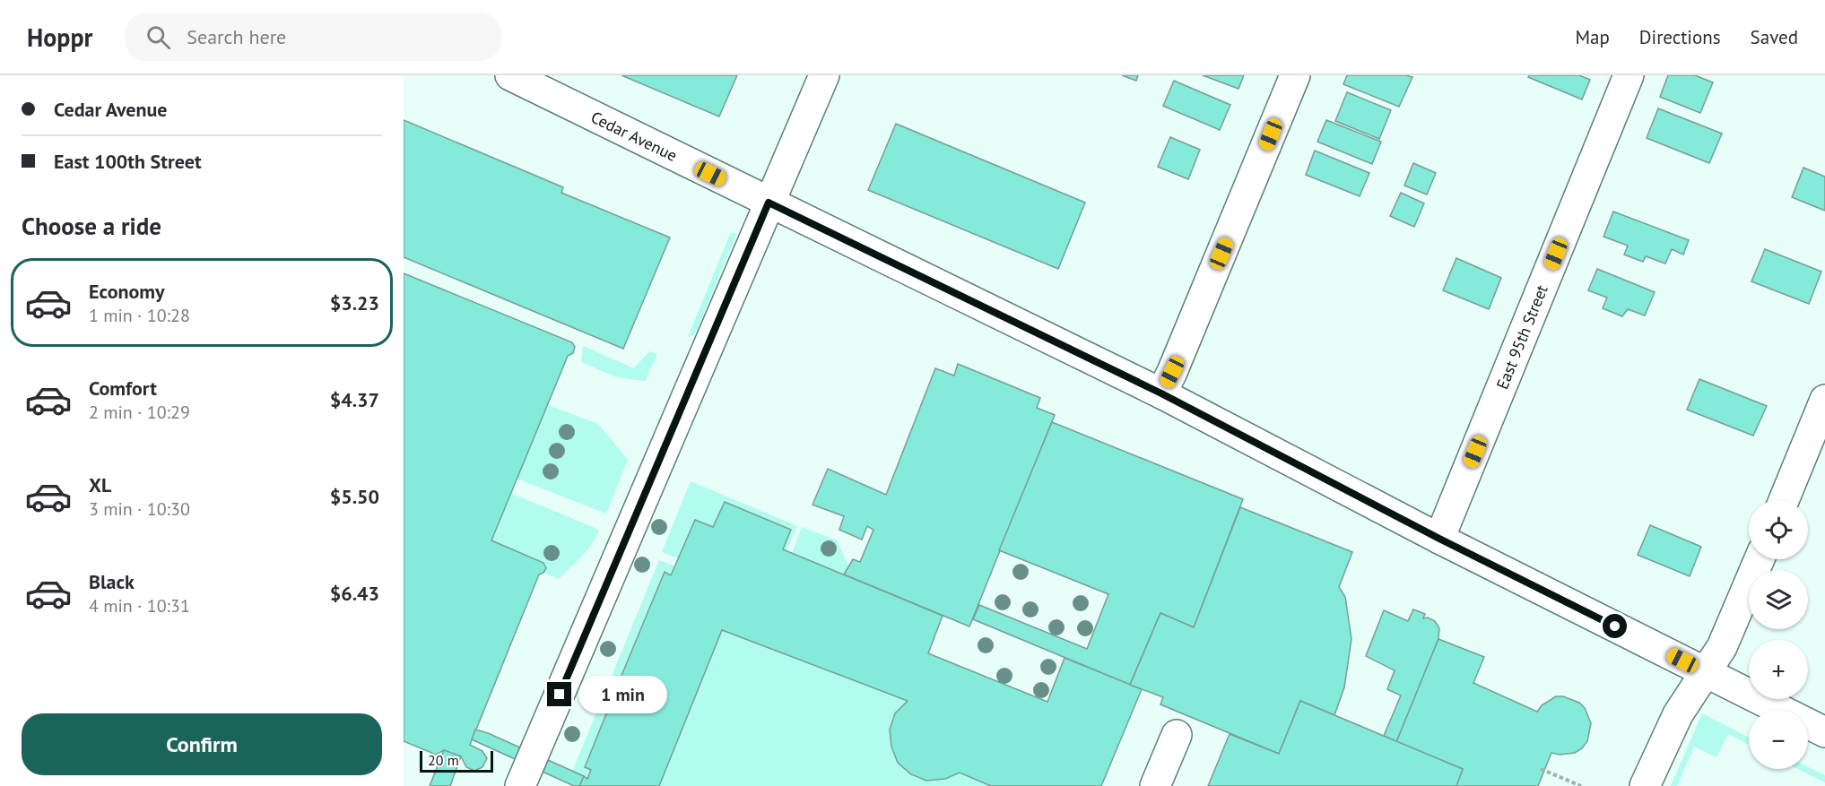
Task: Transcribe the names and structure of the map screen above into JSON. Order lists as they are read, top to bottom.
{
  "streets": {
    "street": ["Cedar Avenue", "East 95th Street"]
  },
  "crossings": [
    ["Cedar Avenue", "East 95th Street"]
  ],
  "scale_bar": "20 m",
  "page": {
    "header": "Hoppr",
    "search": "Search here",
    "nav": ["Map", "Directions", "Saved"],
    "banner": ["Cedar Avenue", "East 100th Street"],
    "heading": "Choose a ride",
    "list": [
      {
        "name": "Economy",
        "note": "1 min · 10:28",
        "value": "$3.23"
      },
      {
        "name": "Comfort",
        "note": "2 min · 10:29",
        "value": "$4.37"
      },
      {
        "name": "XL",
        "note": "3 min · 10:30",
        "value": "$5.50"
      },
      {
        "name": "Black",
        "note": "4 min · 10:31",
        "value": "$6.43"
      }
    ],
    "map_buttons": ["+", "−"],
    "bubble": "1 min",
    "buttons": "Confirm",
    "scale": "20 m"
  }
}
